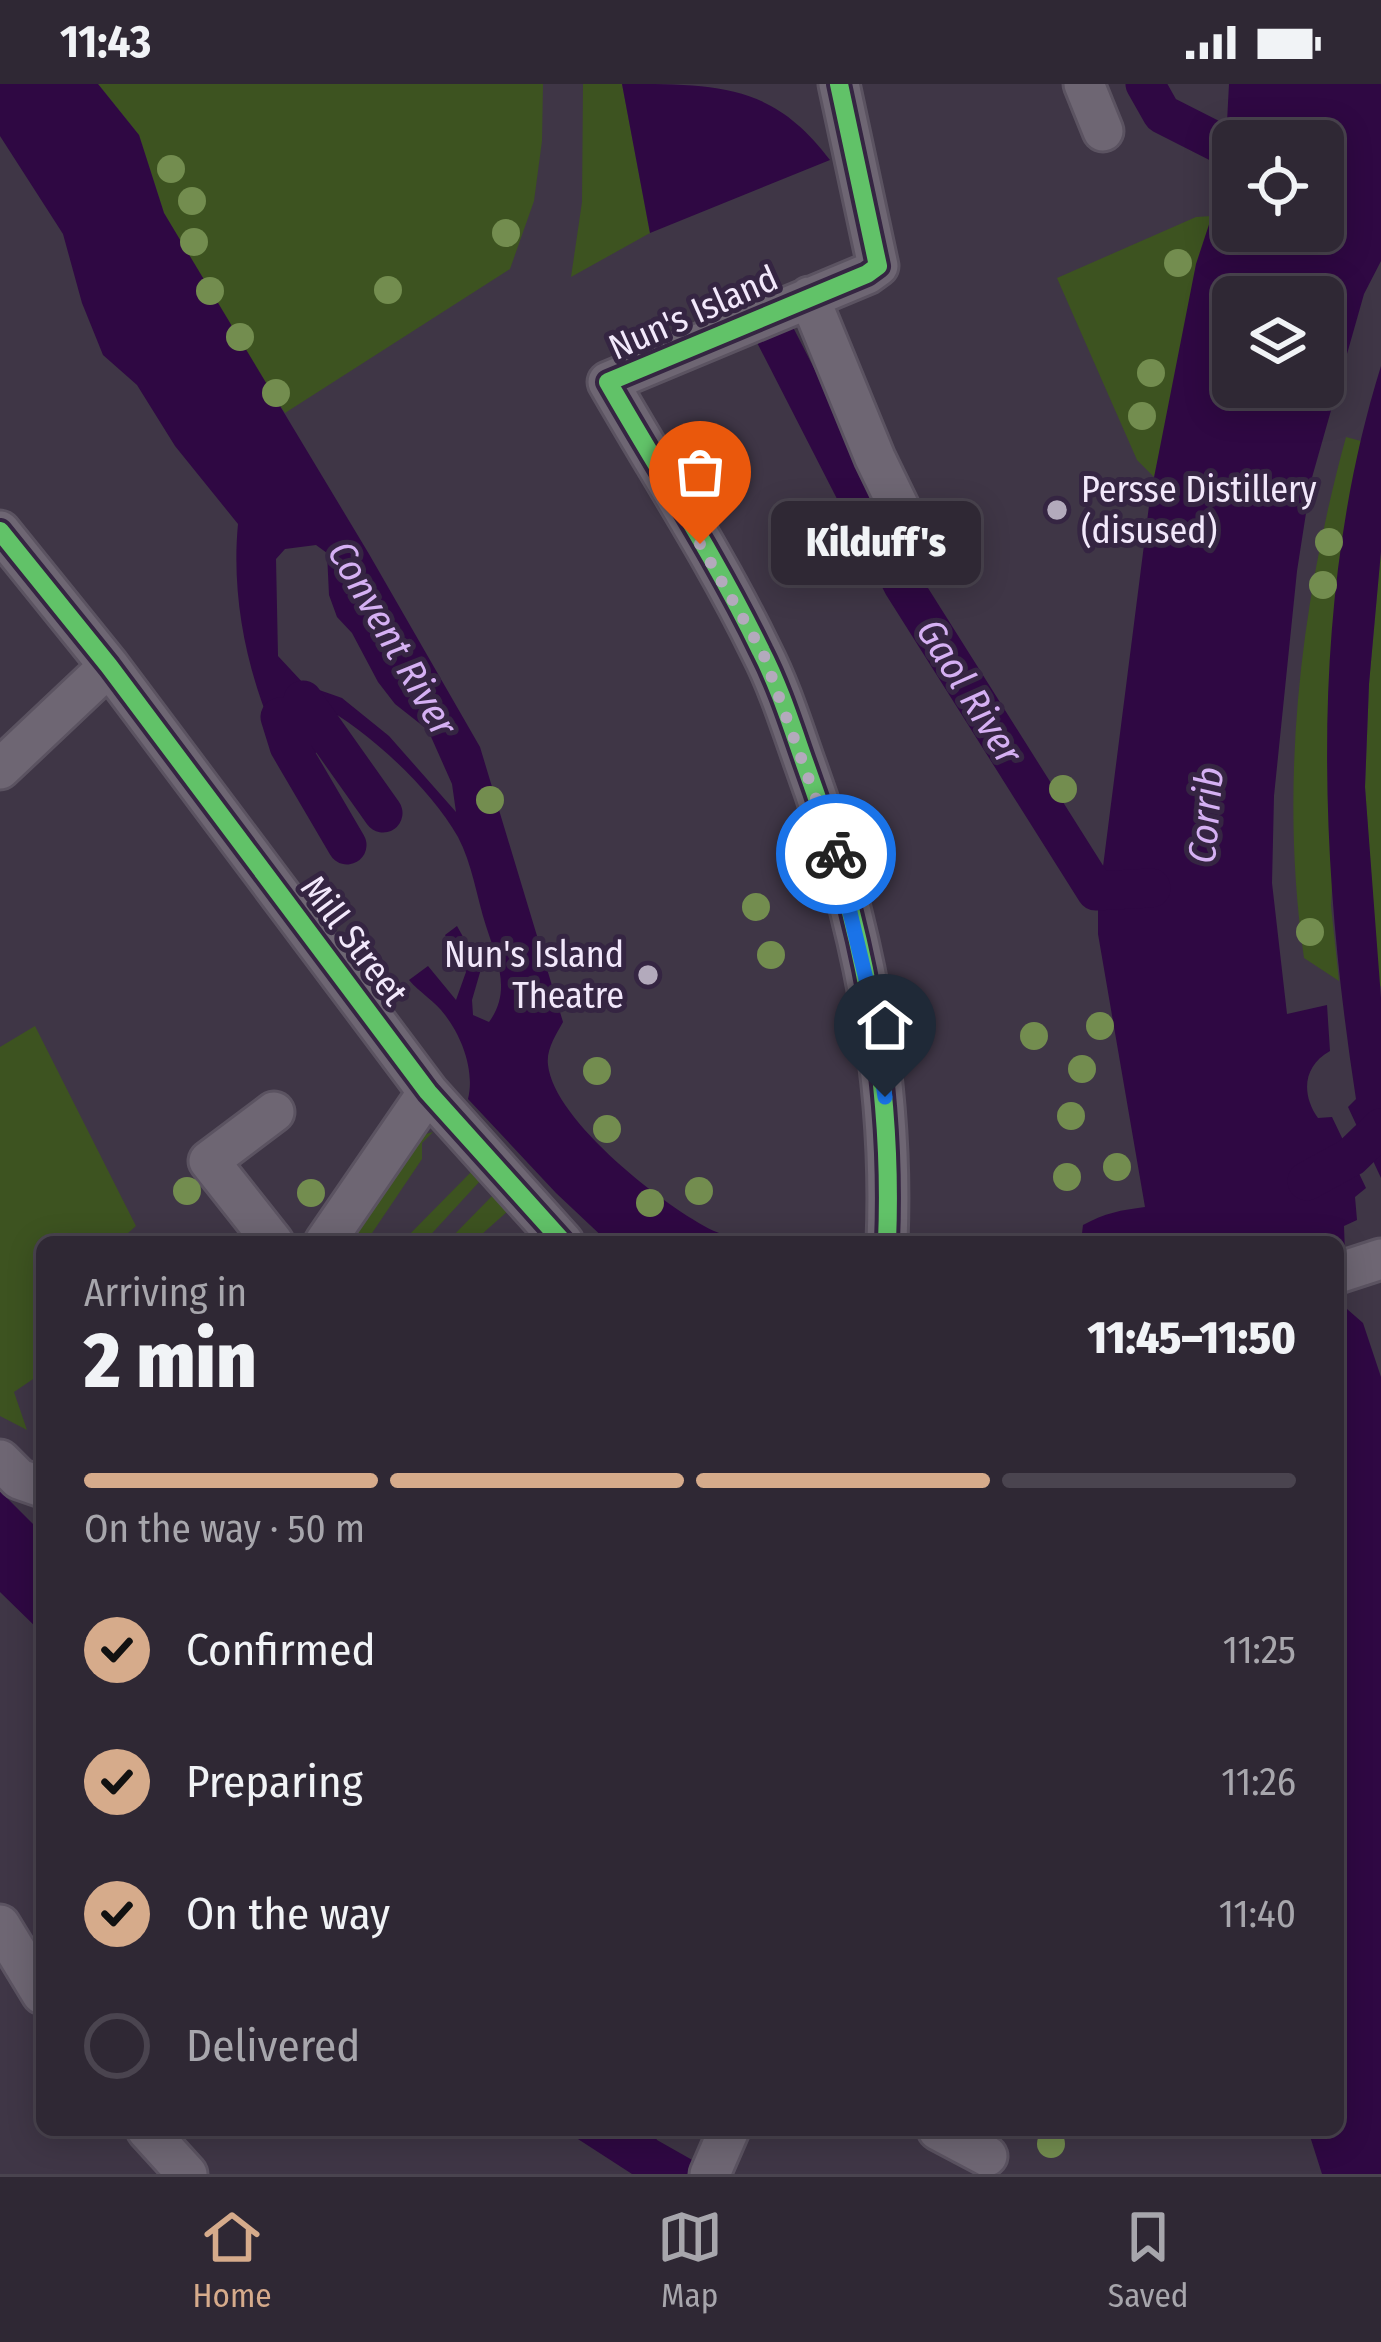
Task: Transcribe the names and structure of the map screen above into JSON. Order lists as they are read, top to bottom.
{
  "streets": {
    "street": ["Nun's Island", "Mill Street"]
  },
  "water": ["Convent River", "Gaol River", "Corrib"],
  "places": ["Persse Distillery (disused)", "Kilduff's", "Nun's Island Theatre"],
  "page": {
    "status": "11:43",
    "bubble": "Kilduff's",
    "heading": ["2 min", "Arriving in", "11:45–11:50"],
    "bar": "On the way · 50 m",
    "list": [
      ["Confirmed", "11:25"],
      ["Preparing", "11:26"],
      ["On the way", "11:40"],
      "Delivered"
    ],
    "tabs": ["Home", "Map", "Saved"]
  }
}
